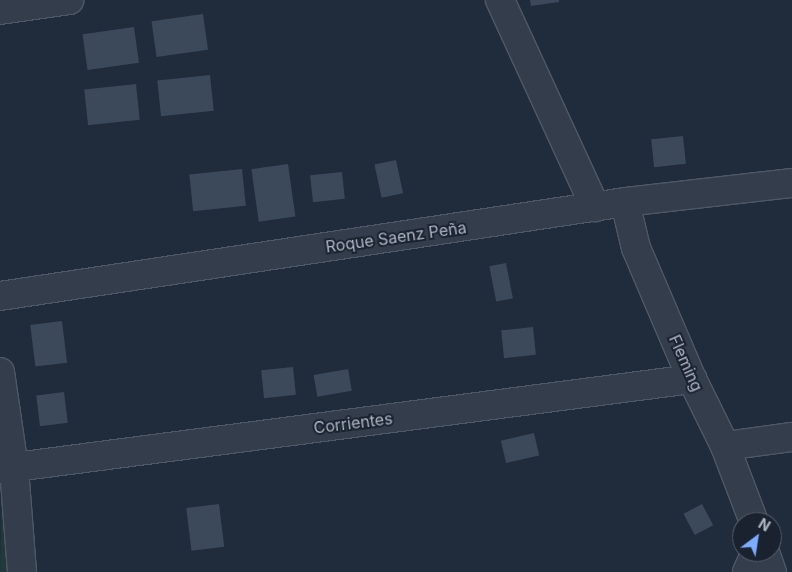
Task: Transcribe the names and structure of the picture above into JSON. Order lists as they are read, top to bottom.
{
  "streets": {
    "street": ["Roque Saenz Peña", "Fleming", "Corrientes"]
  },
  "crossings": [
    ["Roque Saenz Peña", "Fleming"],
    ["Fleming", "Corrientes"]
  ],
  "north": "top right"
}
